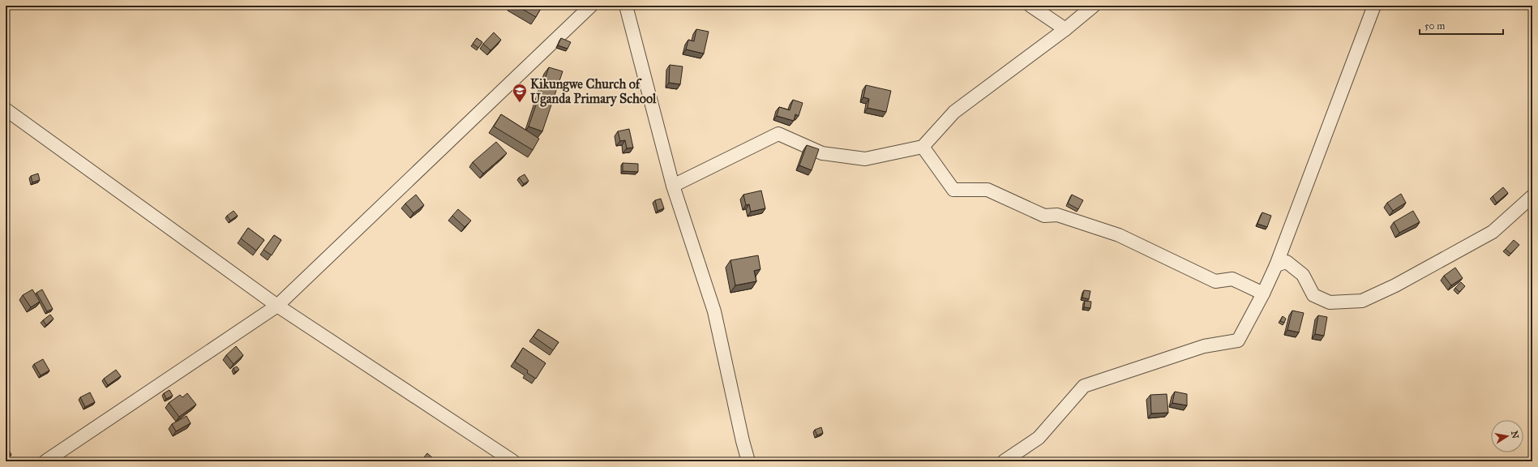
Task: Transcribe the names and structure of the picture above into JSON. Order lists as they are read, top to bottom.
{
  "places": {
    "school or university": ["Kikungwe Church of Uganda Primary School"]
  },
  "scale_bar": "50 m",
  "north": "right"
}
